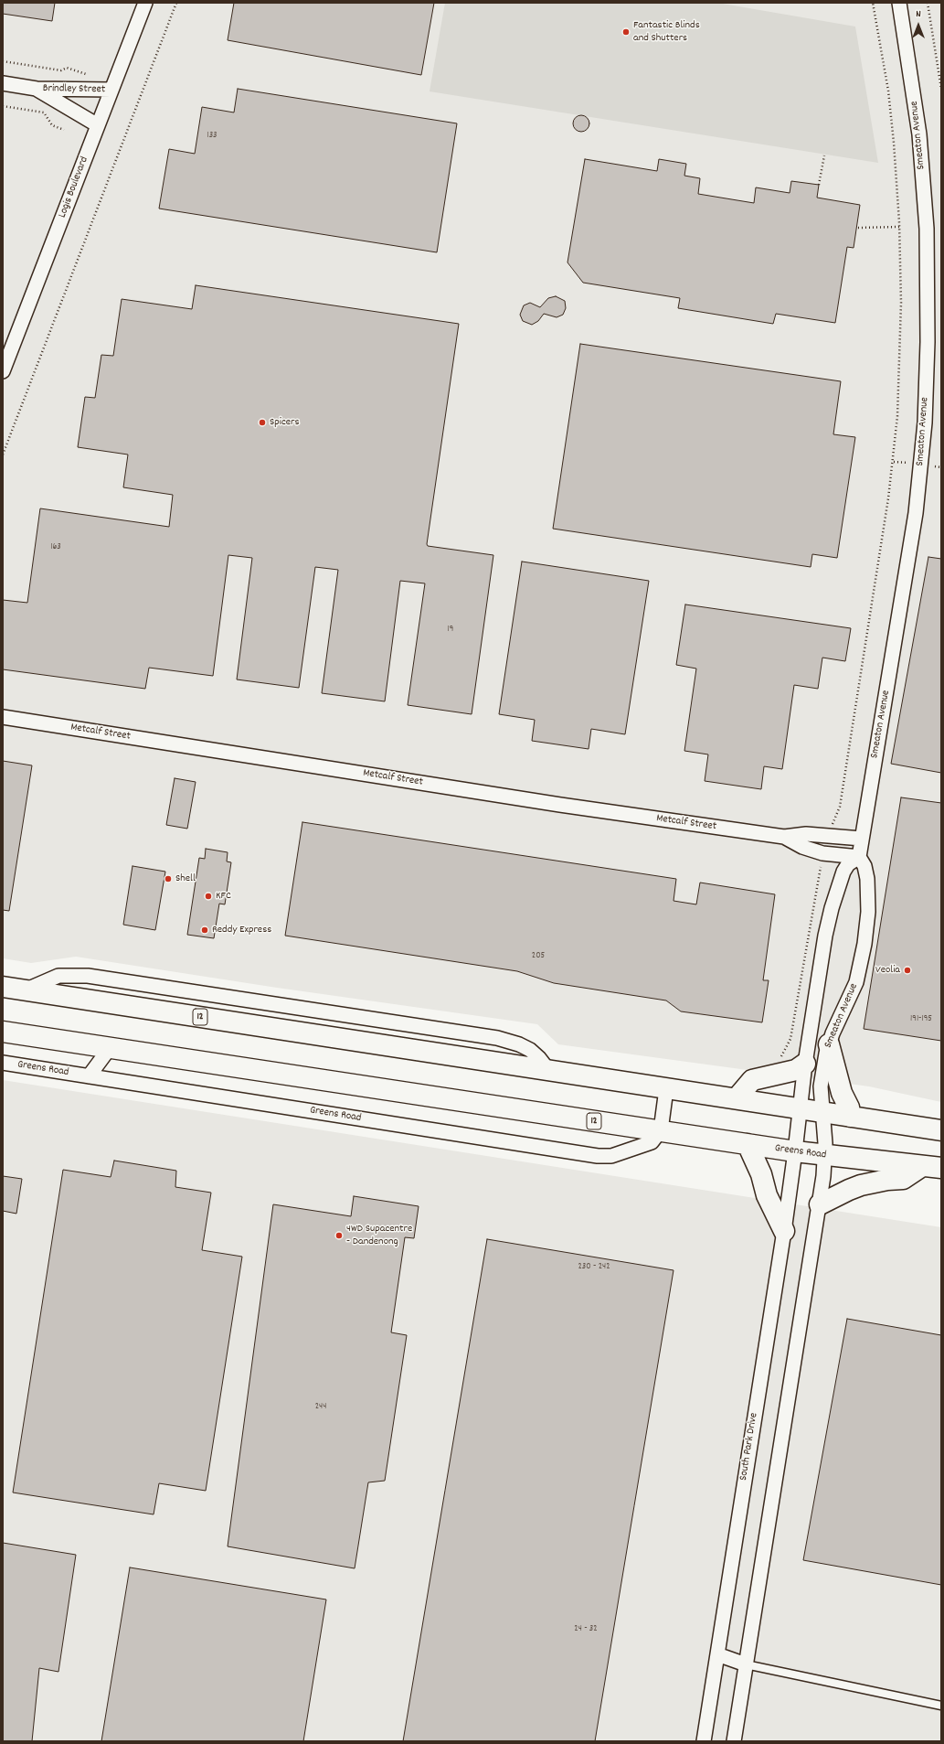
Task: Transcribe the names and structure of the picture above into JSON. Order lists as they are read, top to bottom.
{
  "streets": {
    "main road": ["12", "Greens Road"],
    "street": [
      "Brindley Street",
      "Smeaton Avenue",
      "Logis Boulevard",
      "Metcalf Street",
      "South Park Drive"
    ]
  },
  "crossings": [
    ["Brindley Street", "Logis Boulevard"],
    ["Smeaton Avenue", "Metcalf Street"],
    ["Smeaton Avenue", "12"],
    ["Smeaton Avenue", "Greens Road"],
    ["Smeaton Avenue", "South Park Drive"],
    ["Greens Road", "South Park Drive"]
  ],
  "places": [
    "Fantastic Blinds and Shutters",
    "Spicers",
    "Shell",
    "KFC",
    "Reddy Express",
    "Veolia",
    "4WD Supacentre - Dandenong"
  ],
  "house_numbers": [
    "133",
    "163",
    "19",
    "205",
    "191-195",
    "230 - 242",
    "244",
    "24 - 32"
  ],
  "north": "top"
}
